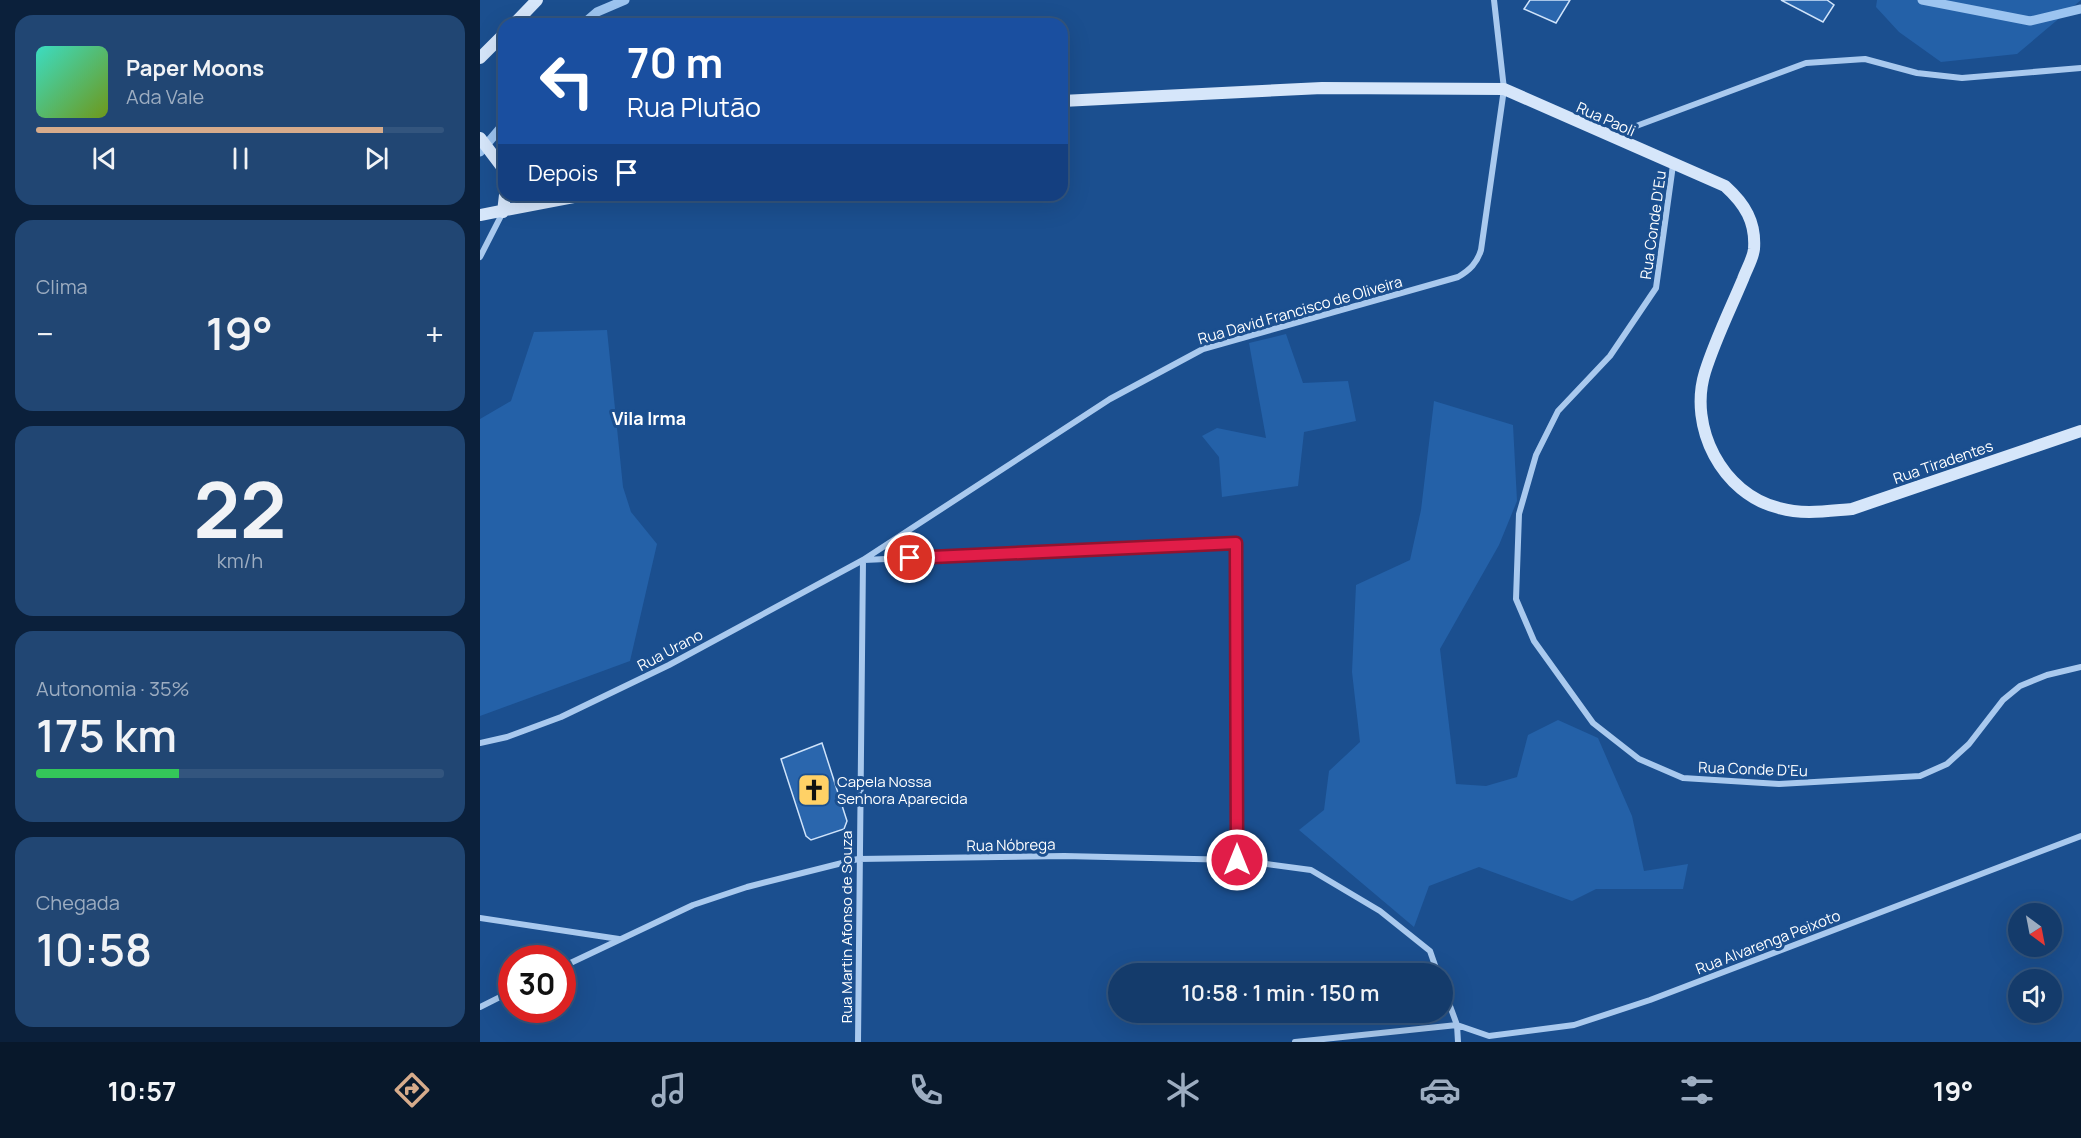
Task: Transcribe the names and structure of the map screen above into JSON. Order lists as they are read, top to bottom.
{
  "streets": {
    "main road": ["Rua Paoli", "Rua Tiradentes"],
    "street": [
      "Rua Conde D'Eu",
      "Rua David Francisco de Oliveira",
      "Rua Urano",
      "Rua Nóbrega",
      "Rua Martin Afonso de Souza",
      "Rua Alvarenga Peixoto"
    ]
  },
  "crossings": [
    ["Rua Paoli", "Rua Conde D'Eu"],
    ["Rua Paoli", "Rua David Francisco de Oliveira"],
    ["Rua Paoli", "Rua Tiradentes"],
    ["Rua David Francisco de Oliveira", "Rua Urano"],
    ["Rua David Francisco de Oliveira", "Rua Martin Afonso de Souza"],
    ["Rua Urano", "Rua Martin Afonso de Souza"],
    ["Rua Nóbrega", "Rua Martin Afonso de Souza"]
  ],
  "districts": ["Vila Irma"],
  "places": {
    "church": ["Capela Nossa Senhora Aparecida"]
  },
  "north": "bottom right",
  "page": {
    "turn": ["70 m", "Rua Plutão"],
    "song": ["Paper Moons", "Ada Vale"],
    "then": "Depois",
    "tile": [
      "Clima",
      ["22", "km/h"],
      ["Autonomia · 35%", "175 km"],
      ["Chegada", "10:58"]
    ],
    "heat": ["−", "19°", "+"],
    "limit": "30",
    "trip": "10:58 · 1 min · 150 m",
    "tabs": ["10:57", "19°"]
  }
}
